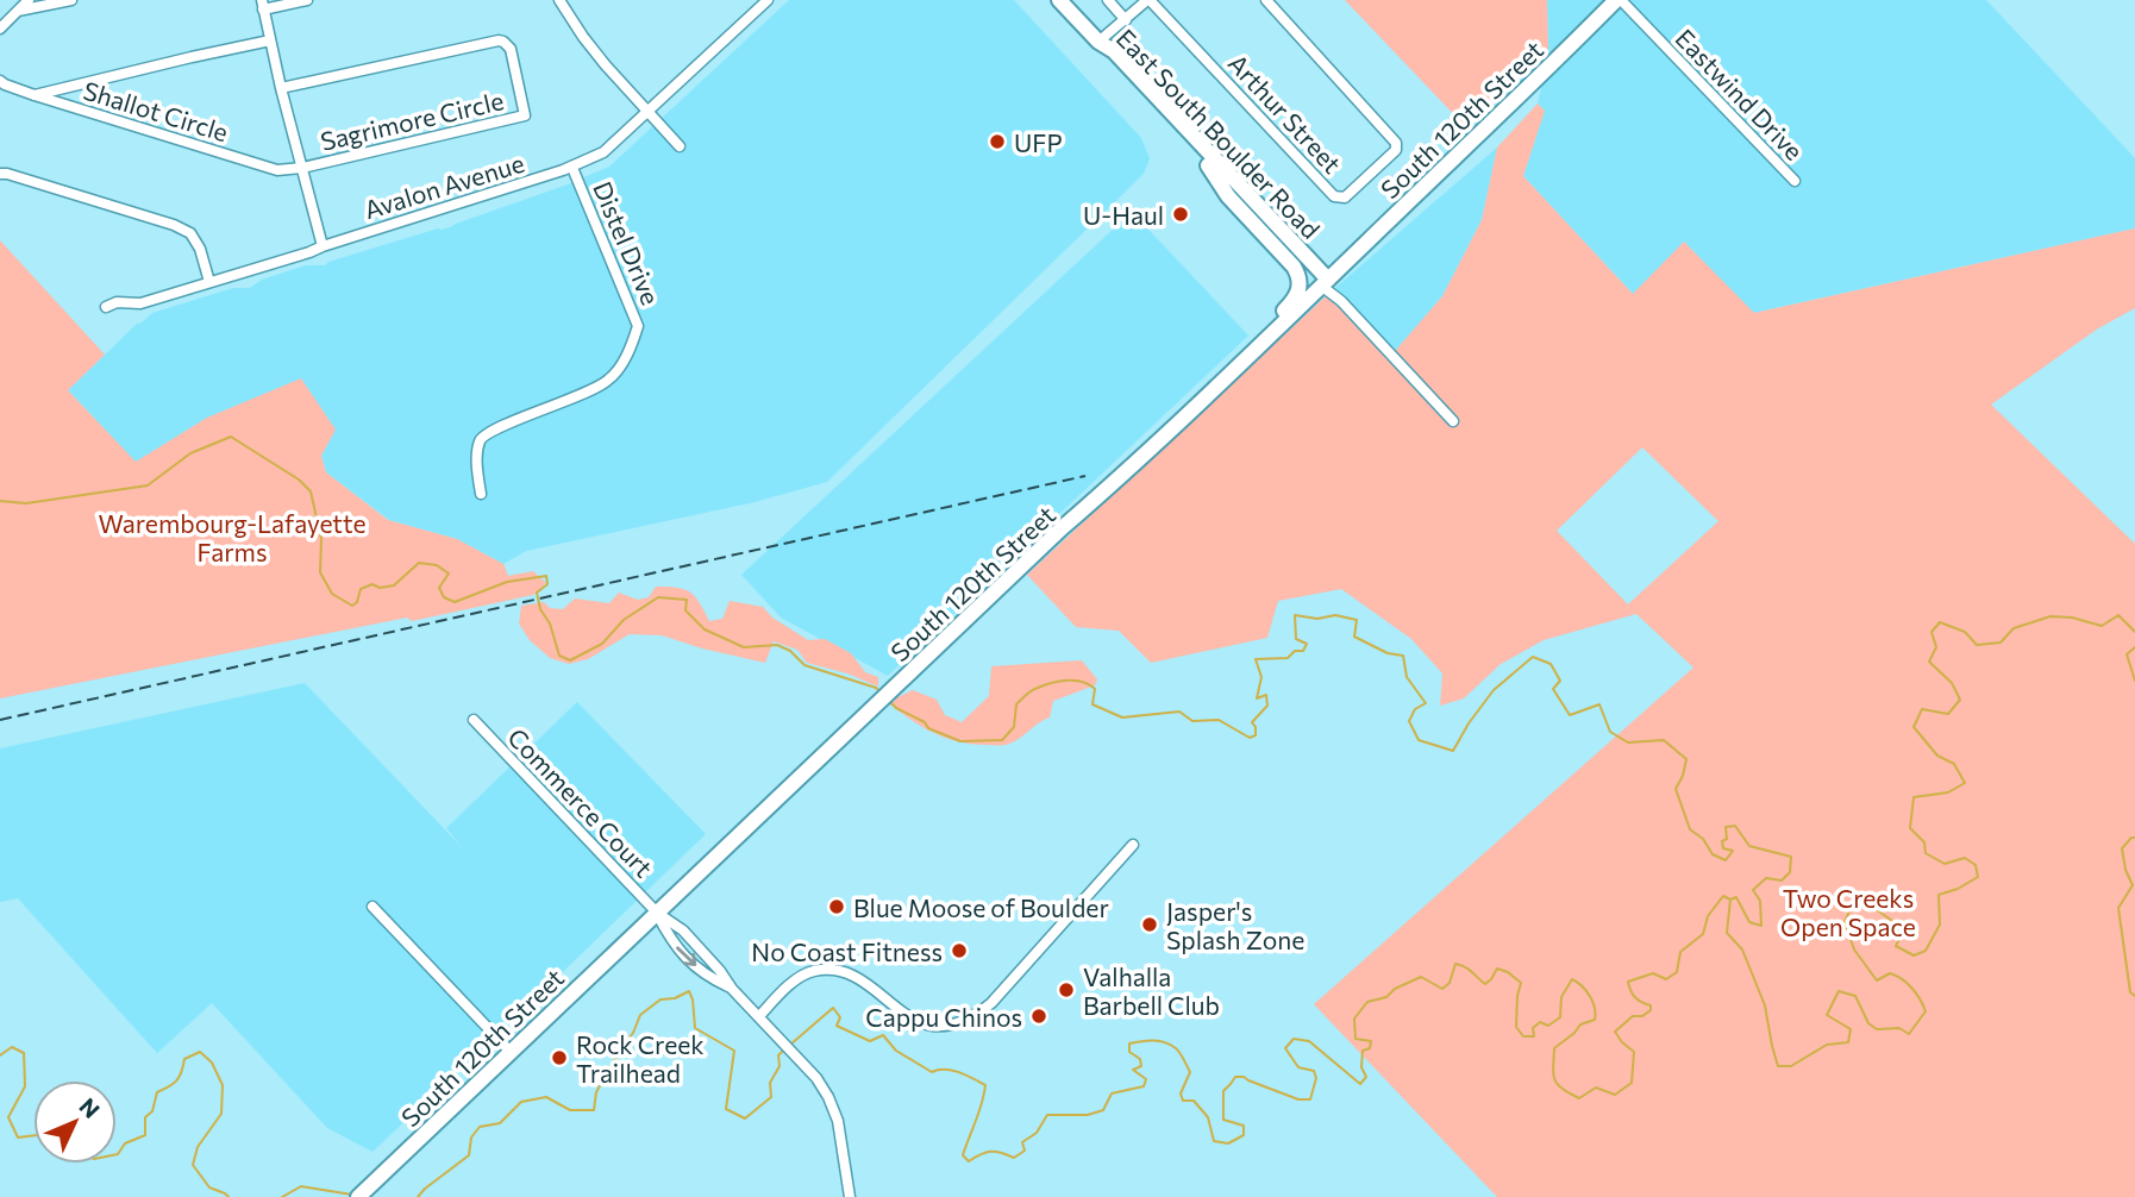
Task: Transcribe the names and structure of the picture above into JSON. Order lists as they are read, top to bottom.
{
  "streets": {
    "main road": ["South 120th Street", "East South Boulder Road"],
    "street": [
      "Eastwind Drive",
      "Shallot Circle",
      "Arthur Street",
      "Sagrimore Circle",
      "Avalon Avenue",
      "Distel Drive",
      "Commerce Court"
    ]
  },
  "crossings": [
    ["Eastwind Drive", "South 120th Street"],
    ["Shallot Circle", "Sagrimore Circle"],
    ["South 120th Street", "East South Boulder Road"],
    ["South 120th Street", "Commerce Court"],
    ["Avalon Avenue", "Distel Drive"]
  ],
  "parks": ["Warembourg-Lafayette Farms", "Two Creeks Open Space"],
  "places": [
    "UFP",
    "U-Haul",
    "Blue Moose of Boulder",
    "Jasper's Splash Zone",
    "No Coast Fitness",
    "Valhalla Barbell Club",
    "Cappu Chinos",
    "Rock Creek Trailhead"
  ],
  "north": "top right"
}
